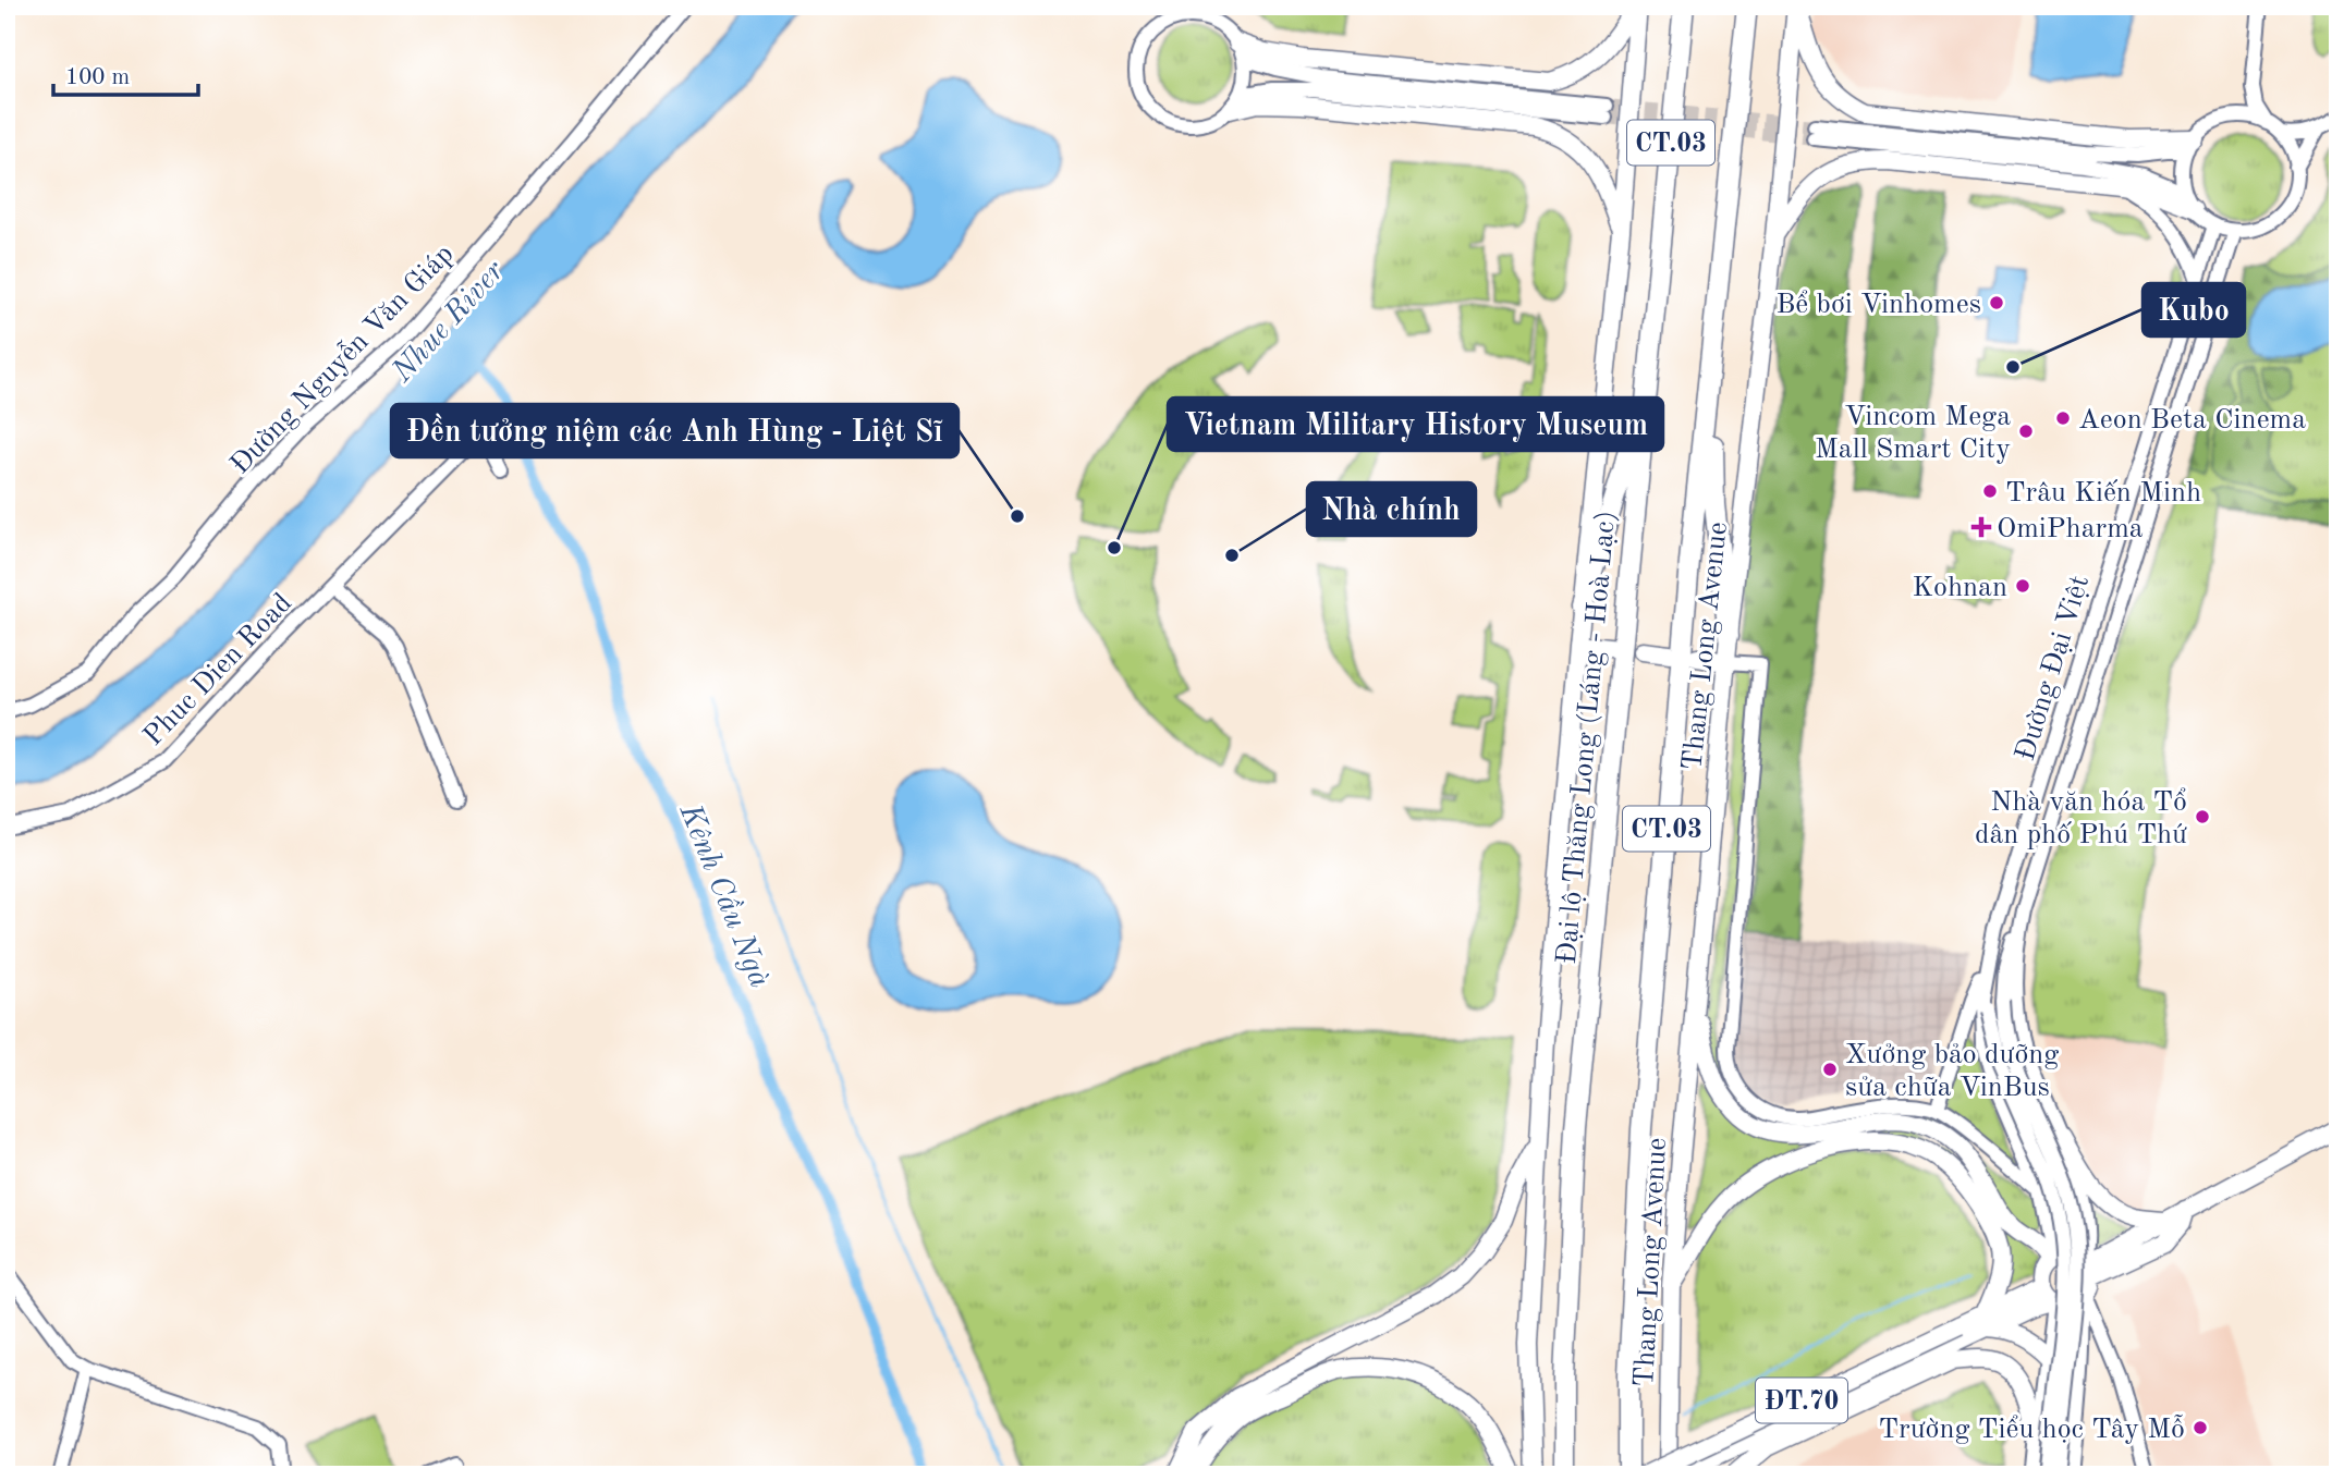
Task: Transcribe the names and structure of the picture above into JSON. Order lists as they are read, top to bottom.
{
  "streets": {
    "highway": ["CT.03", "Đại lộ Thăng Long (Láng - Hoà Lạc)"],
    "main road": ["Thang Long Avenue", "ĐT.70"],
    "street": ["Đường Nguyễn Văn Giáp", "Đường Đại Việt", "Phuc Dien Road"]
  },
  "crossings": [
    ["Đường Đại Việt", "ĐT.70"]
  ],
  "water": ["Nhue River", "Kênh Cầu Ngà"],
  "places": {
    "other": [
      "Bể bơi Vinhomes",
      "Kubo",
      "Aeon Beta Cinema",
      "Vincom Mega Mall Smart City",
      "Trâu Kiến Minh",
      "Đền tưởng niệm các Anh Hùng - Liệt Sĩ",
      "Vietnam Military History Museum",
      "Nhà chính",
      "Kohnan",
      "Nhà văn hóa Tổ dân phố Phú Thứ",
      "Xưởng bảo dưỡng sửa chữa VinBus",
      "Trường Tiểu học Tây Mỗ"
    ],
    "health": ["OmiPharma"]
  },
  "scale_bar": "100 m"
}
